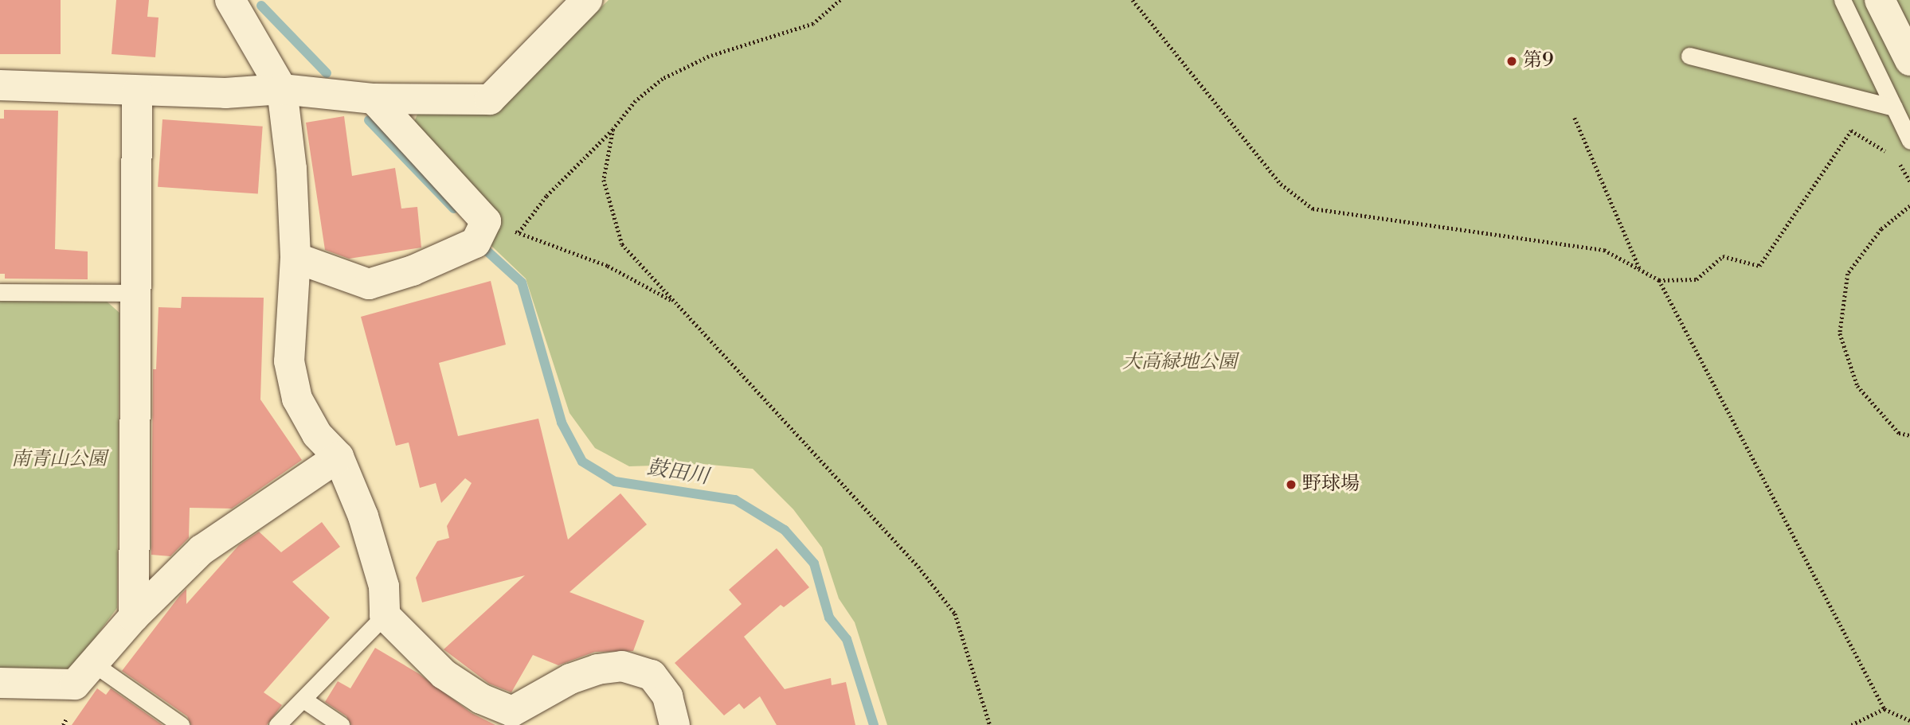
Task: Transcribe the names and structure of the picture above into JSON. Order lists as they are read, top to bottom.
{
  "water": ["鼓田川"],
  "parks": ["大高緑地公園", "南青山公園"],
  "places": ["第9", "野球場"]
}
